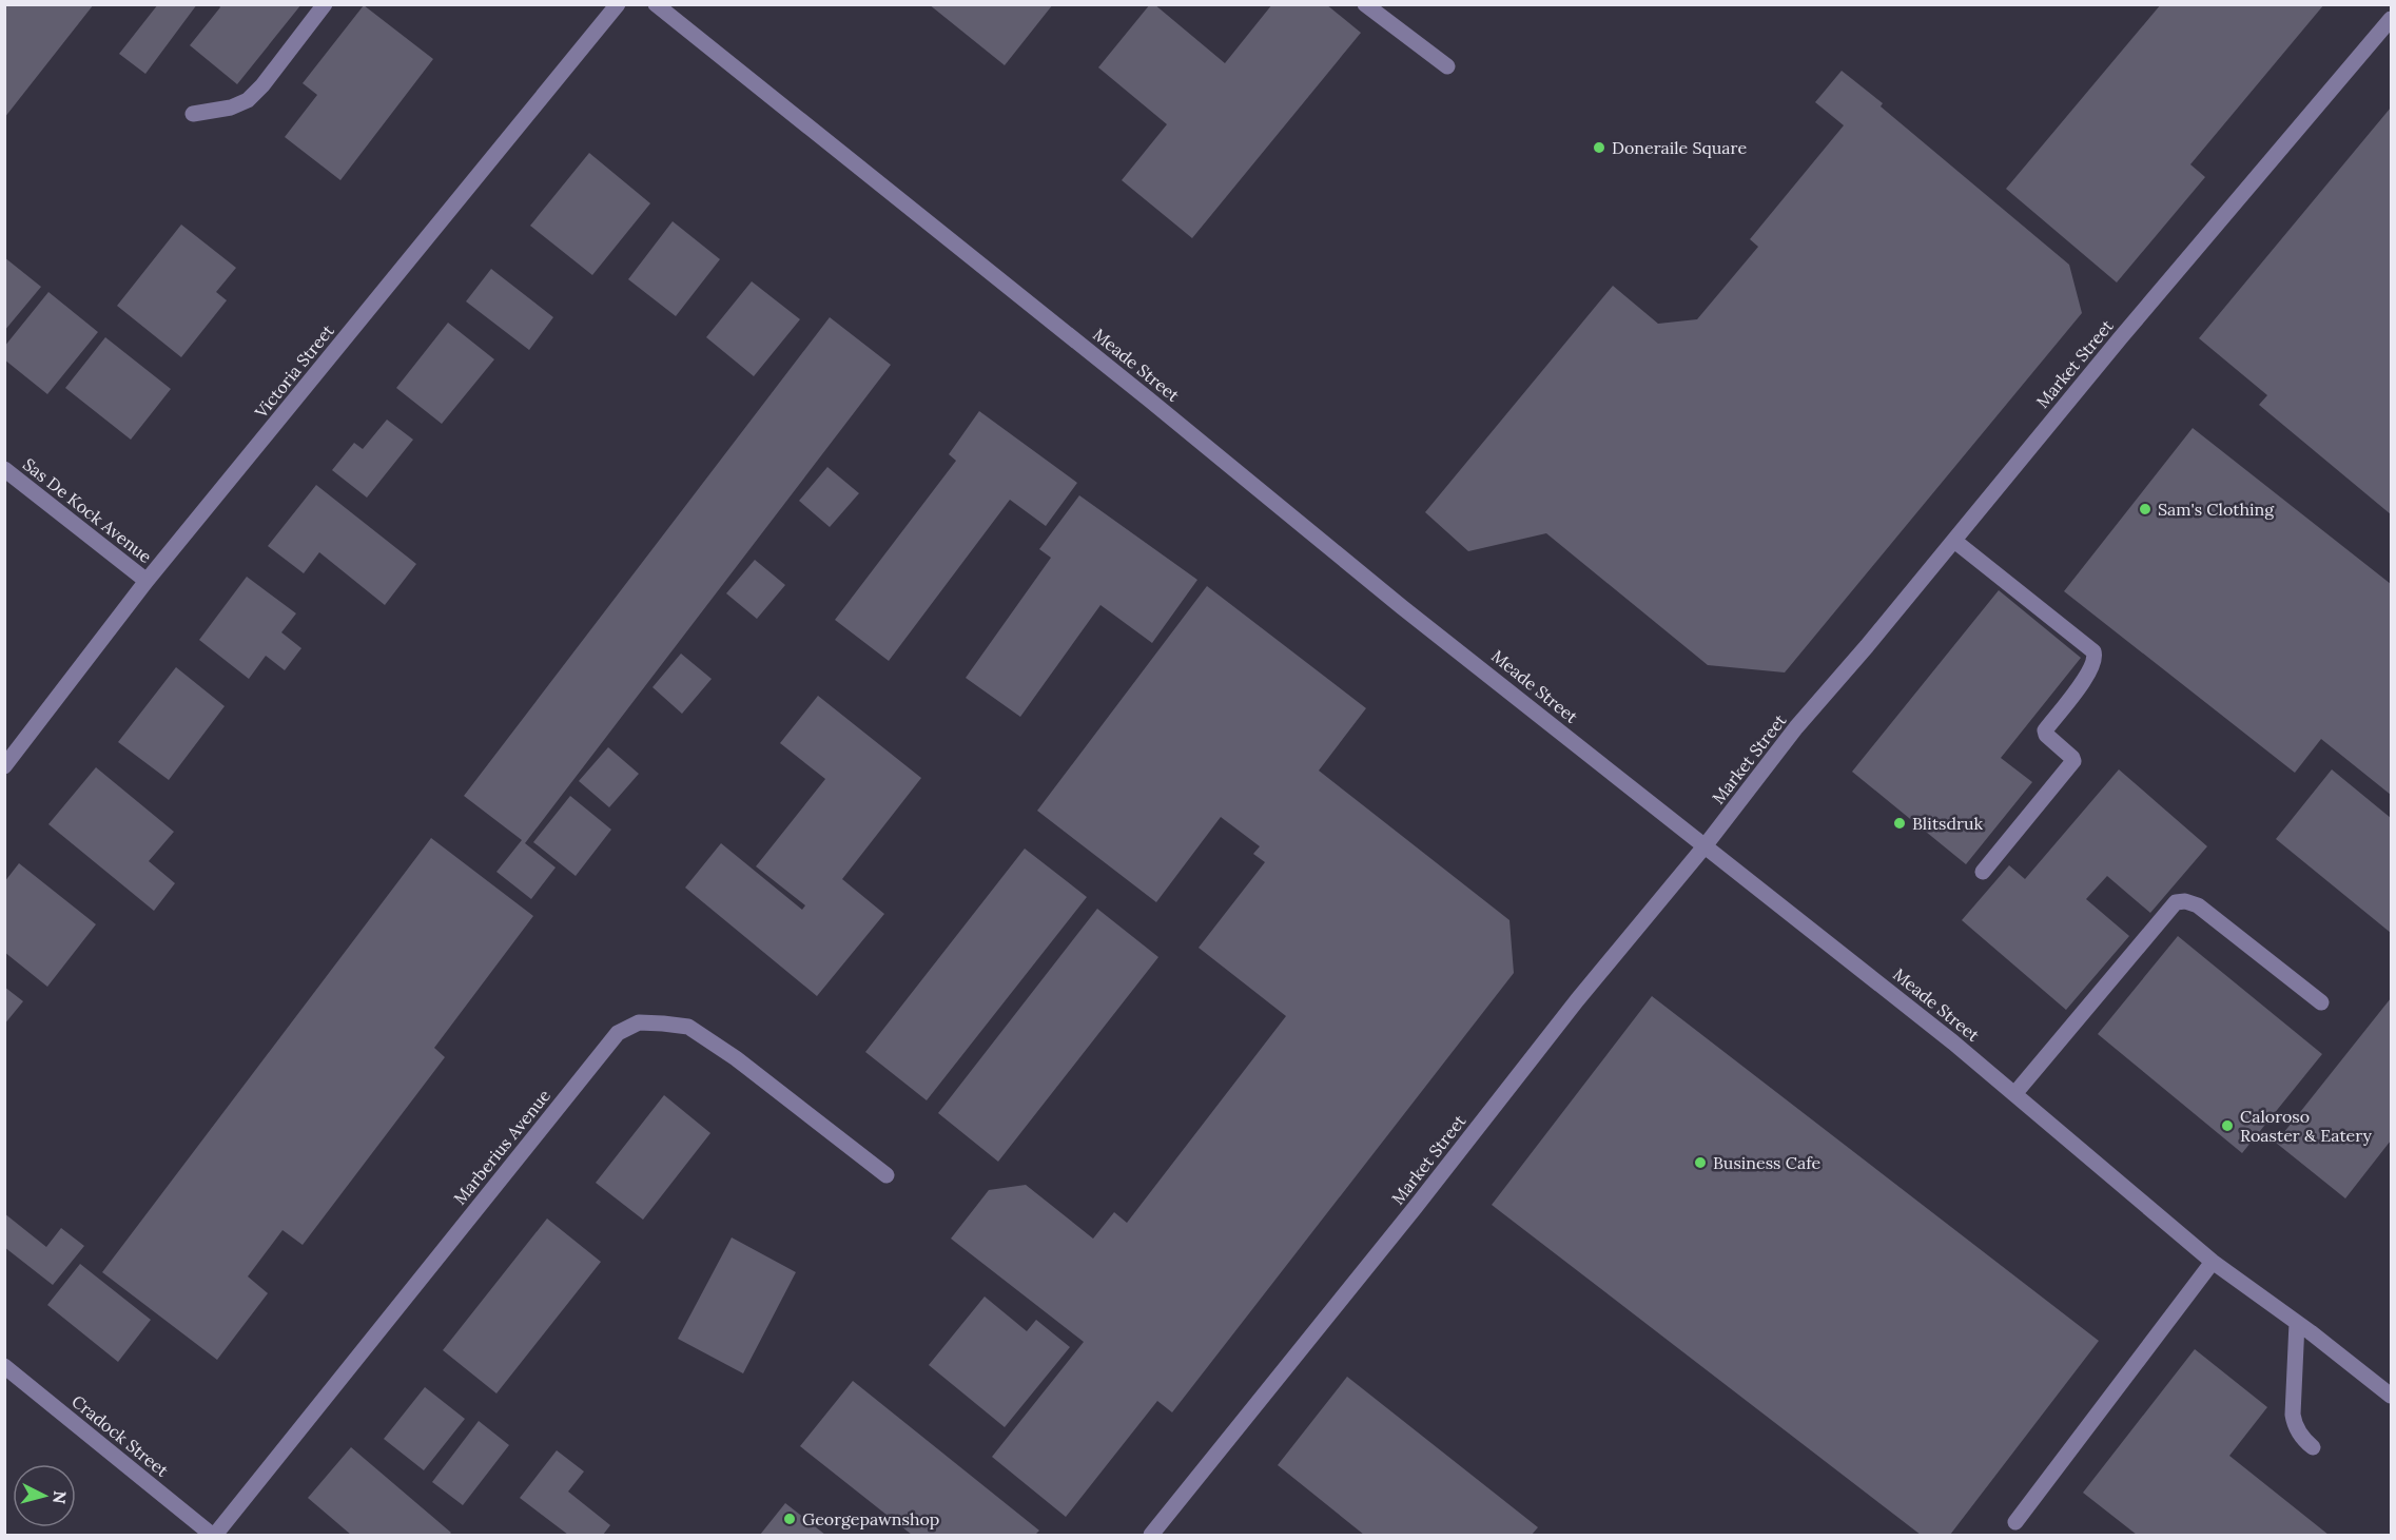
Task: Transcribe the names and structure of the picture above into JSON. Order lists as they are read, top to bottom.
{
  "streets": {
    "street": [
      "Market Street",
      "Meade Street",
      "Victoria Street",
      "Sas De Kock Avenue",
      "Marberius Avenue",
      "Cradock Street"
    ]
  },
  "crossings": [
    ["Market Street", "Meade Street"],
    ["Victoria Street", "Sas De Kock Avenue"],
    ["Marberius Avenue", "Cradock Street"]
  ],
  "places": [
    "Doneraile Square",
    "Sam's Clothing",
    "Blitsdruk",
    "Caloroso Roaster & Eatery",
    "Business Cafe",
    "Georgepawnshop"
  ],
  "north": "right"
}
